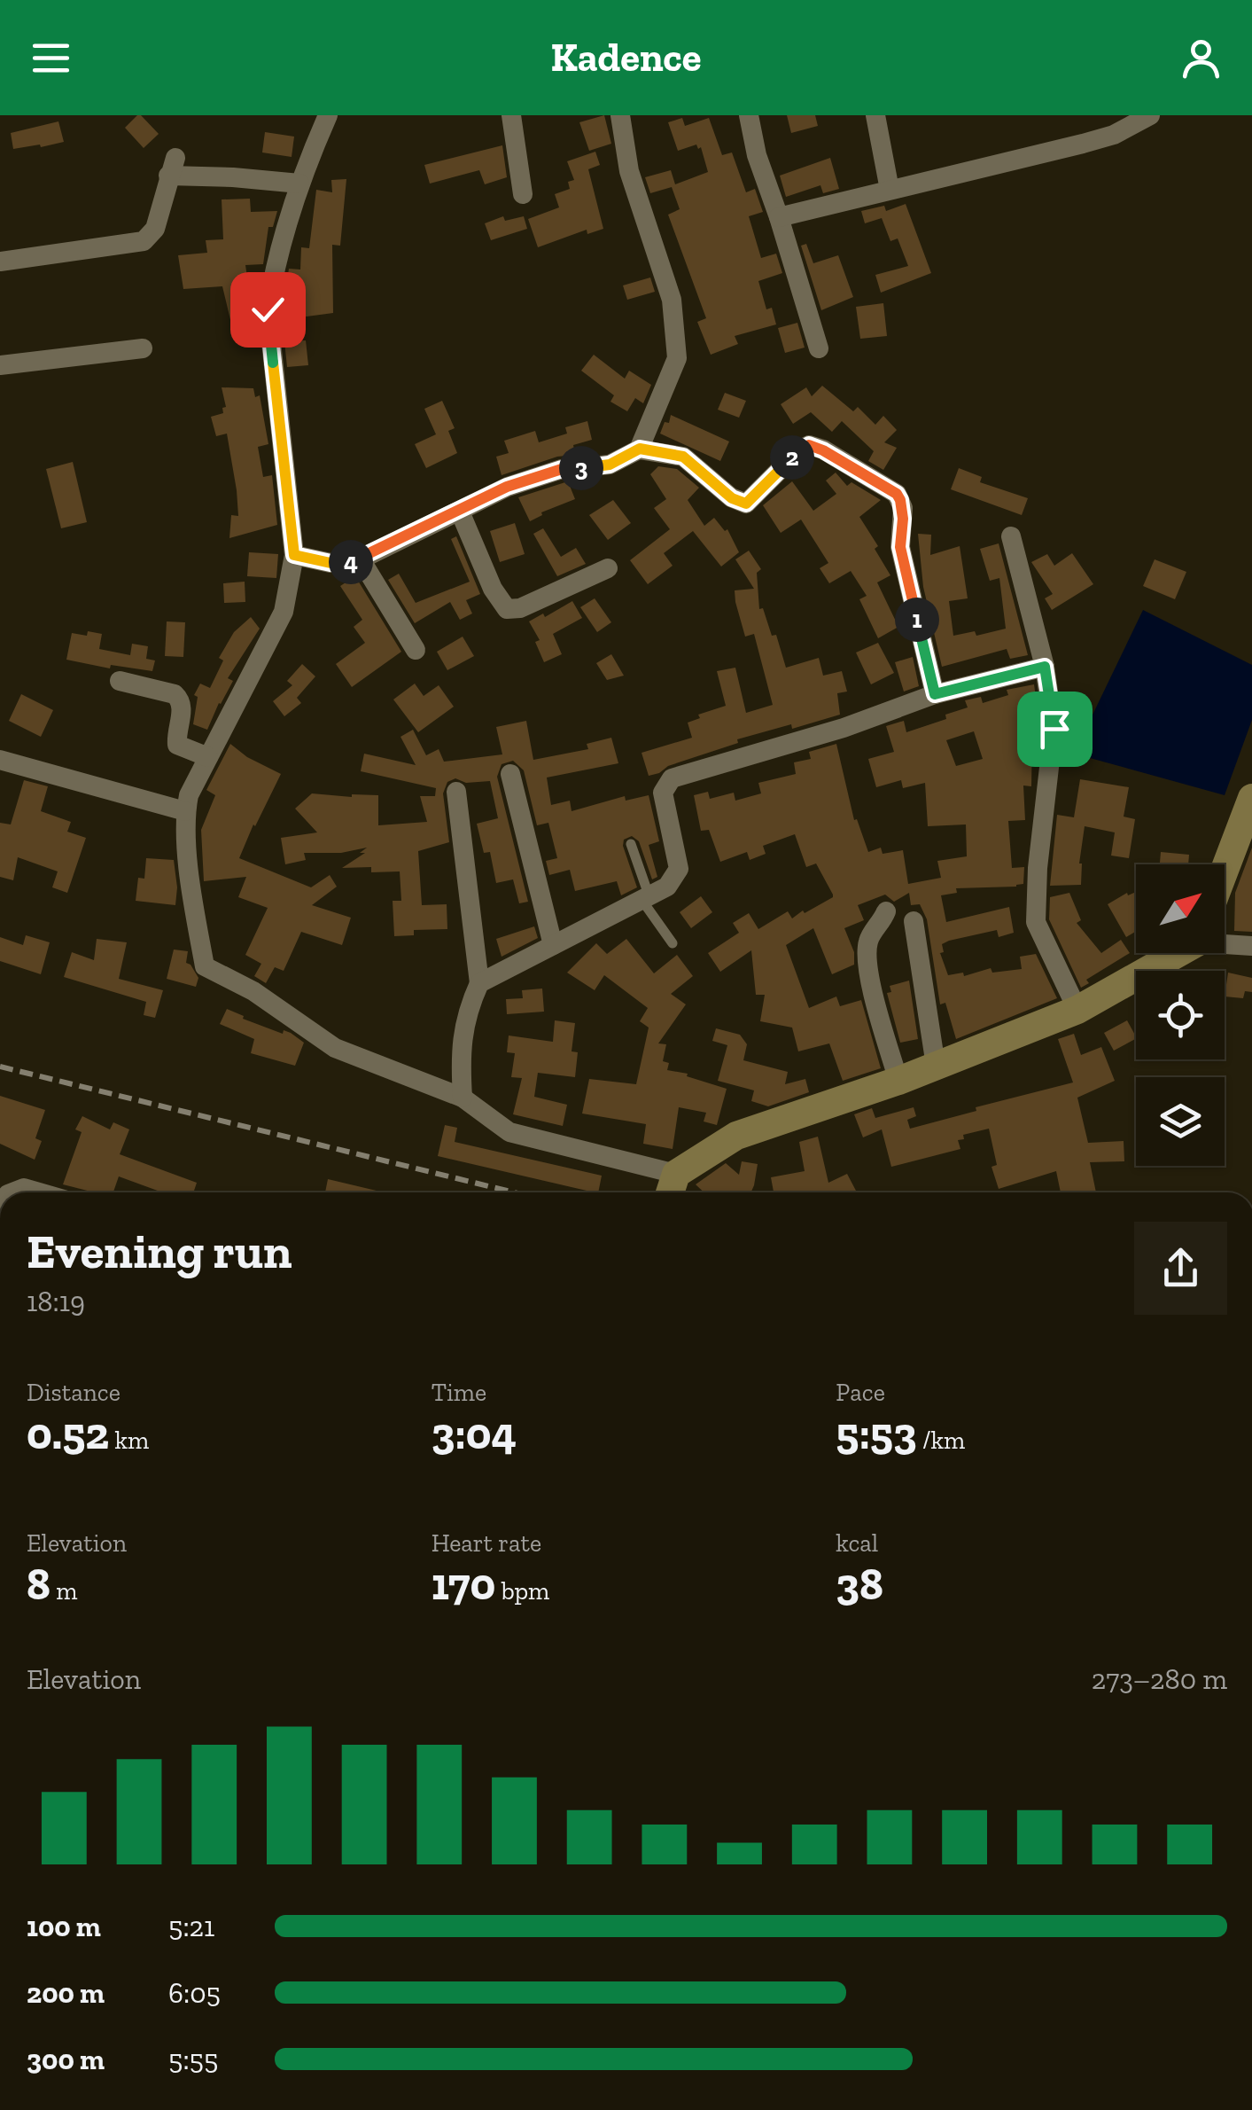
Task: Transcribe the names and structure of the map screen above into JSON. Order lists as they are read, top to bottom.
{
  "north": "top right",
  "page": {
    "header": "Kadence",
    "pins": [
      "2",
      "3",
      "4",
      "1"
    ],
    "heading": ["Evening run", "18:19"],
    "stats": [
      ["Distance", "0.52 km"],
      ["Time", "3:04"],
      ["Pace", "5:53 /km"],
      ["Elevation", "8 m"],
      ["Heart rate", "170 bpm"],
      ["kcal", "38"]
    ],
    "chart": ["Elevation", "273–280 m"],
    "list": [
      {
        "name": "100 m",
        "note": "5:21"
      },
      {
        "name": "200 m",
        "note": "6:05"
      },
      {
        "name": "300 m",
        "note": "5:55"
      }
    ]
  }
}
